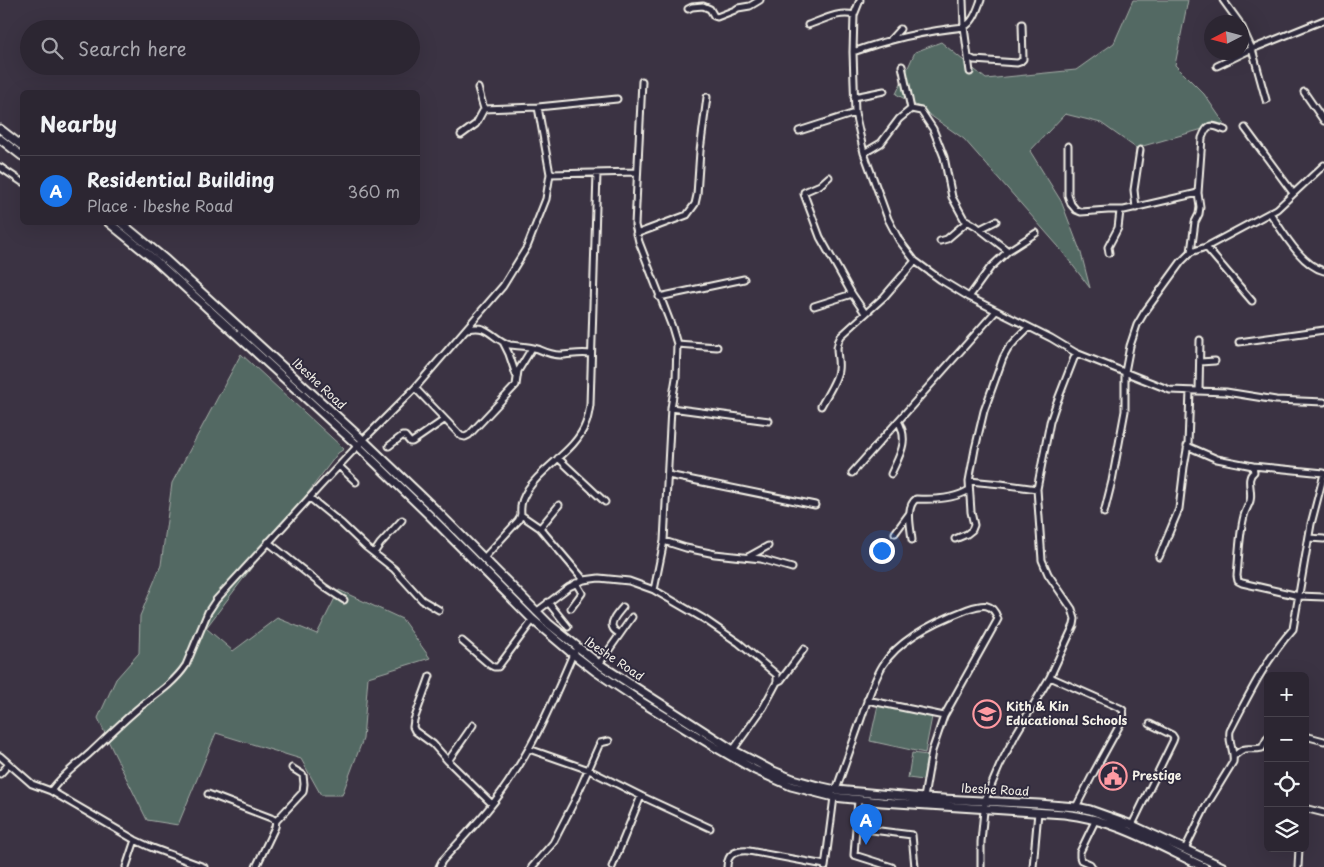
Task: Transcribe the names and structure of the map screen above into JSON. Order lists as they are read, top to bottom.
{
  "streets": {
    "main road": ["Ibeshe Road"]
  },
  "places": {
    "school or university": ["Kith & Kin Educational Schools"],
    "public building": ["Prestige"]
  },
  "north": "left",
  "page": {
    "search": "Search here",
    "heading": "Nearby",
    "list": [
      {
        "mark": "A",
        "name": "Residential Building",
        "note": "Place · Ibeshe Road",
        "value": "360 m"
      }
    ],
    "map_buttons": ["+", "−"],
    "pins": "A"
  }
}
